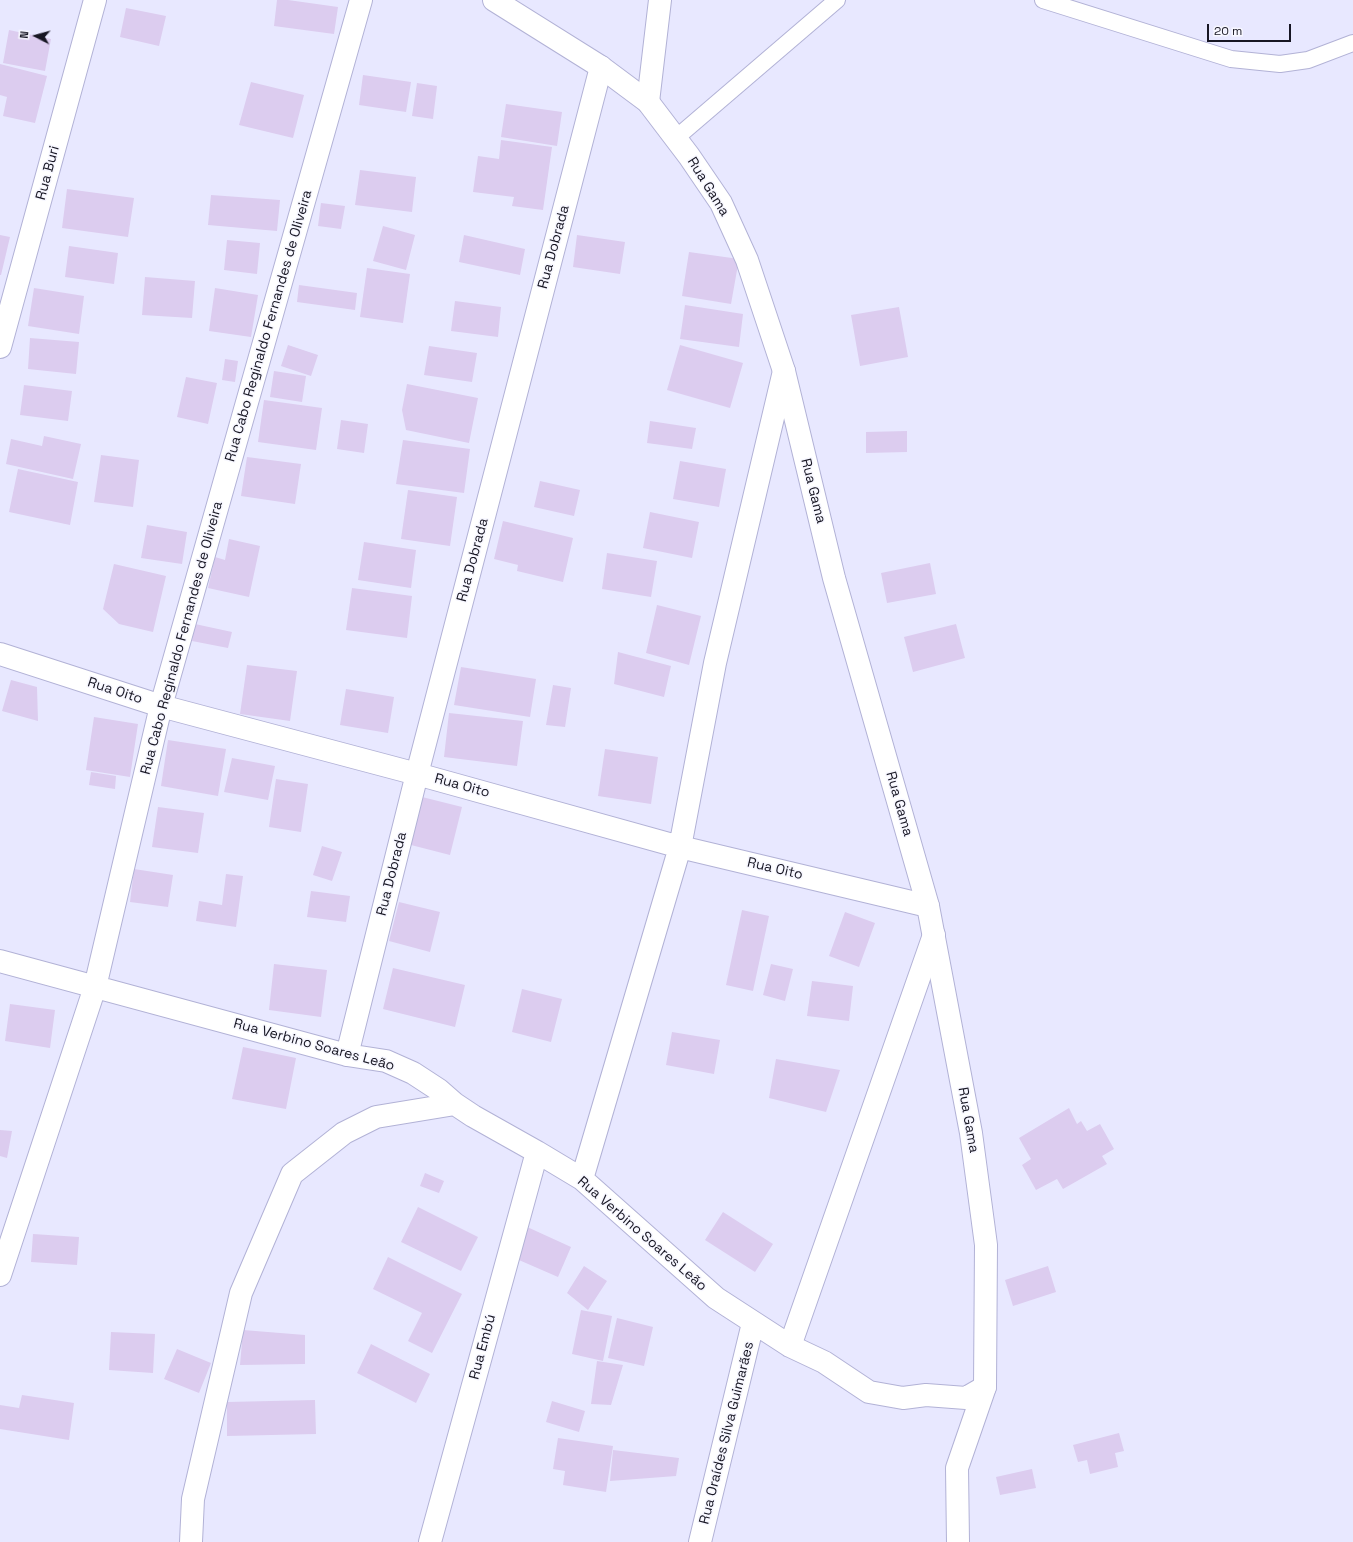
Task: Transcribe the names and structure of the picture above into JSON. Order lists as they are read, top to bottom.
{
  "streets": {
    "street": [
      "Rua Buri",
      "Rua Gama",
      "Rua Dobrada",
      "Rua Cabo Reginaldo Fernandes de Oliveira",
      "Rua Oito",
      "Rua Verbino Soares Leão",
      "Rua Embú",
      "Rua Oraídes Silva Guimarães"
    ]
  },
  "crossings": [
    ["Rua Gama", "Rua Dobrada"],
    ["Rua Gama", "Rua Oito"],
    ["Rua Gama", "Rua Verbino Soares Leão"],
    ["Rua Dobrada", "Rua Oito"],
    ["Rua Dobrada", "Rua Verbino Soares Leão"],
    ["Rua Cabo Reginaldo Fernandes de Oliveira", "Rua Oito"],
    ["Rua Cabo Reginaldo Fernandes de Oliveira", "Rua Verbino Soares Leão"],
    ["Rua Verbino Soares Leão", "Rua Embú"],
    ["Rua Verbino Soares Leão", "Rua Oraídes Silva Guimarães"]
  ],
  "scale_bar": "20 m",
  "north": "left"
}
